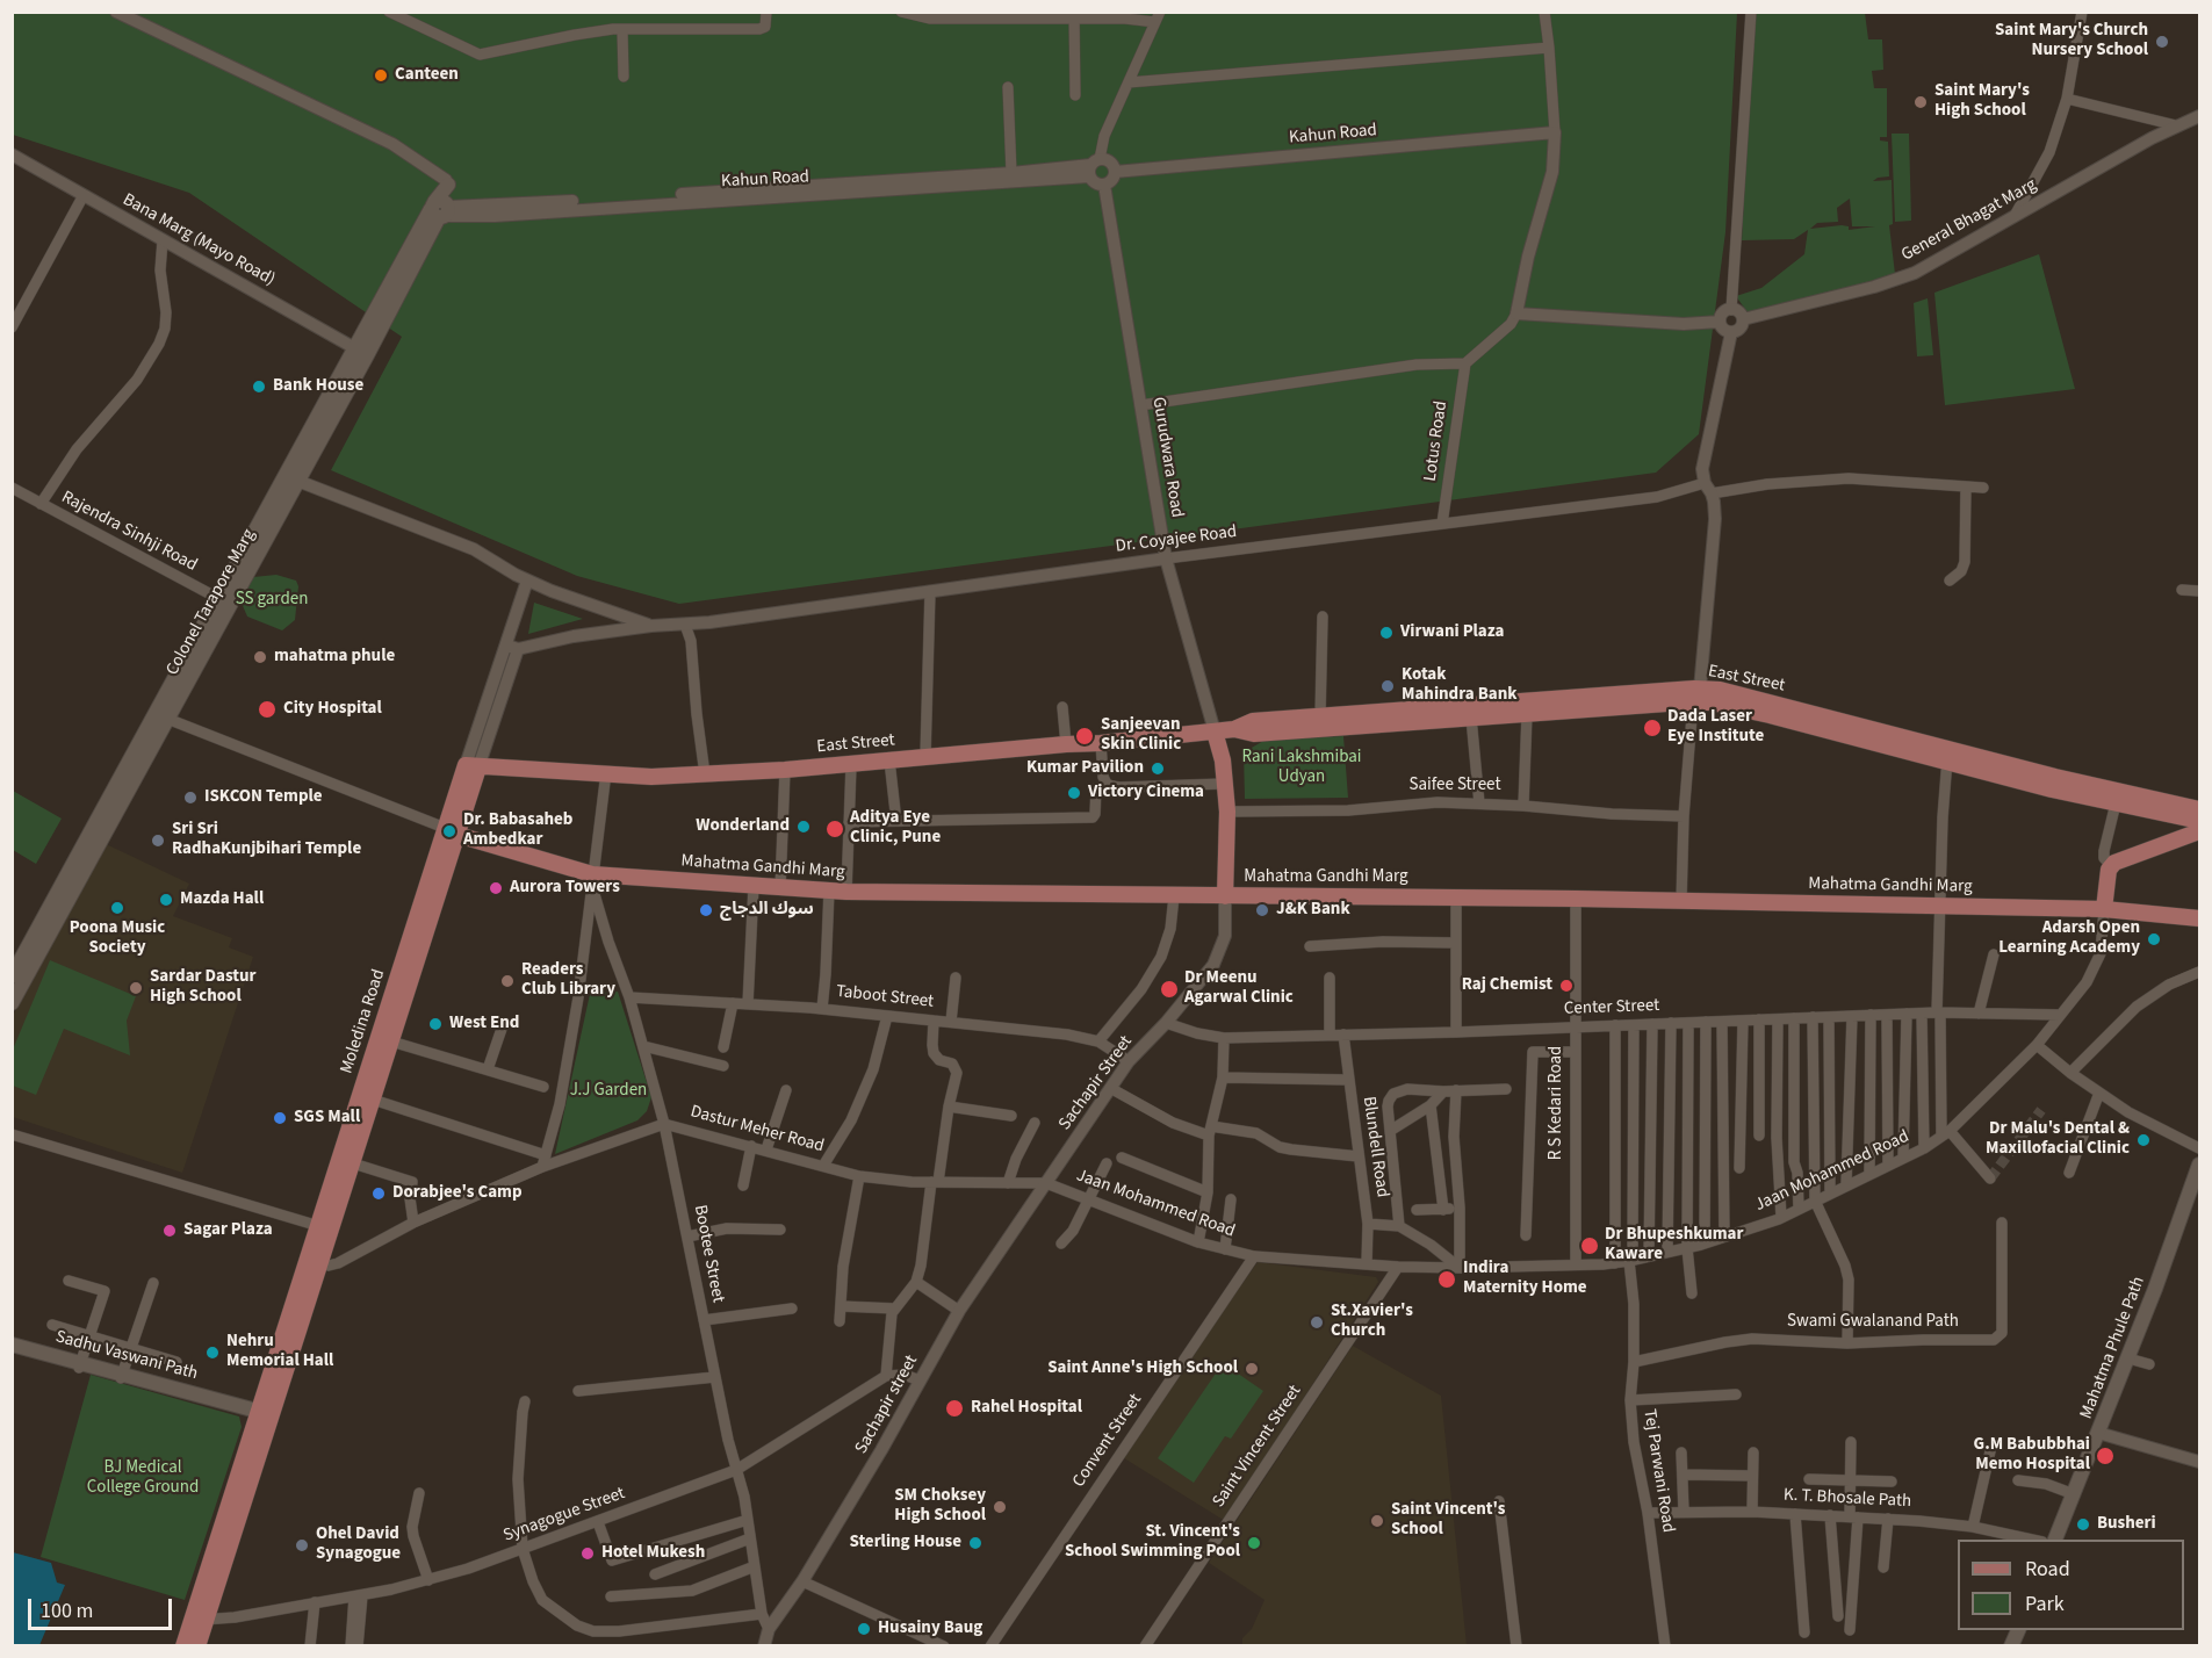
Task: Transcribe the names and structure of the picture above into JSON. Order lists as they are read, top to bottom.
{
  "streets": {
    "main road": [
      "Colonel Tarapore Marg",
      "East Street",
      "Mahatma Gandhi Marg",
      "Moledina Road",
      "Mahatma Phule Path",
      "Sadhu Vaswani Path"
    ],
    "street": [
      "Kahun Road",
      "General Bhagat Marg",
      "Bana Marg (Mayo Road)",
      "Lotus Road",
      "Gurudwara Road",
      "Rajendra Sinhji Road",
      "Dr. Coyajee Road",
      "Saifee Street",
      "Taboot Street",
      "Center Street",
      "Sachapir Street",
      "R S Kedari Road",
      "Dastur Meher Road",
      "Blundell Road",
      "Jaan Mohammed Road",
      "Bootee Street",
      "Swami Gwalanand Path",
      "Sachapir street",
      "Convent Street",
      "Saint Vincent Street",
      "Tej Parwani Road",
      "K. T. Bhosale Path",
      "Synagogue Street"
    ]
  },
  "crossings": [
    ["Kahun Road", "Colonel Tarapore Marg"],
    ["Bana Marg (Mayo Road)", "Colonel Tarapore Marg"],
    ["Lotus Road", "Dr. Coyajee Road"],
    ["Gurudwara Road", "Dr. Coyajee Road"],
    ["Gurudwara Road", "East Street"],
    ["Rajendra Sinhji Road", "Colonel Tarapore Marg"],
    ["Colonel Tarapore Marg", "Mahatma Gandhi Marg"],
    ["East Street", "Moledina Road"],
    ["Mahatma Gandhi Marg", "Moledina Road"],
    ["Mahatma Gandhi Marg", "Sachapir Street"],
    ["Mahatma Gandhi Marg", "R S Kedari Road"],
    ["Mahatma Gandhi Marg", "Jaan Mohammed Road"],
    ["Mahatma Gandhi Marg", "Bootee Street"],
    ["Taboot Street", "Sachapir Street"],
    ["Taboot Street", "Bootee Street"],
    ["Center Street", "Sachapir Street"],
    ["Center Street", "R S Kedari Road"],
    ["Center Street", "Blundell Road"],
    ["Center Street", "Jaan Mohammed Road"],
    ["Center Street", "Tej Parwani Road"],
    ["Moledina Road", "Dastur Meher Road"],
    ["Moledina Road", "Sadhu Vaswani Path"],
    ["Sachapir Street", "Dastur Meher Road"],
    ["Sachapir Street", "Jaan Mohammed Road"],
    ["Sachapir Street", "Sachapir street"],
    ["R S Kedari Road", "Jaan Mohammed Road"],
    ["Dastur Meher Road", "Jaan Mohammed Road"],
    ["Dastur Meher Road", "Bootee Street"],
    ["Dastur Meher Road", "Sachapir street"],
    ["Blundell Road", "Jaan Mohammed Road"],
    ["Blundell Road", "Sachapir street"],
    ["Jaan Mohammed Road", "Sachapir street"],
    ["Jaan Mohammed Road", "Convent Street"],
    ["Jaan Mohammed Road", "Saint Vincent Street"],
    ["Jaan Mohammed Road", "Tej Parwani Road"],
    ["Bootee Street", "Sachapir street"],
    ["Bootee Street", "Synagogue Street"],
    ["Swami Gwalanand Path", "Tej Parwani Road"],
    ["Tej Parwani Road", "K. T. Bhosale Path"]
  ],
  "parks": [
    "SS garden",
    "Rani Lakshmibai Udyan",
    "J.J Garden",
    "BJ Medical College Ground"
  ],
  "places": [
    "Saint Mary's Church Nursery School",
    "Canteen",
    "Saint Mary's High School",
    "Bank House",
    "Virwani Plaza",
    "mahatma phule",
    "Kotak Mahindra Bank",
    "City Hospital",
    "Dada Laser Eye Institute",
    "Sanjeevan Skin Clinic",
    "Kumar Pavilion",
    "Victory Cinema",
    "ISKCON Temple",
    "Wonderland",
    "Aditya Eye Clinic, Pune",
    "Dr. Babasaheb Ambedkar",
    "Sri Sri RadhaKunjbihari Temple",
    "Aurora Towers",
    "Mazda Hall",
    "Poona Music Society",
    "سوك الدجاج",
    "J&K Bank",
    "Adarsh Open Learning Academy",
    "Readers Club Library",
    "Raj Chemist",
    "Sardar Dastur High School",
    "Dr Meenu Agarwal Clinic",
    "West End",
    "SGS Mall",
    "Dr Malu's Dental & Maxillofacial Clinic",
    "Dorabjee's Camp",
    "Sagar Plaza",
    "Dr Bhupeshkumar Kaware",
    "Indira Maternity Home",
    "St.Xavier's Church",
    "Nehru Memorial Hall",
    "Saint Anne's High School",
    "Rahel Hospital",
    "G.M Babubbhai Memo Hospital",
    "SM Choksey High School",
    "Saint Vincent's School",
    "Busheri",
    "Sterling House",
    "St. Vincent's School Swimming Pool",
    "Ohel David Synagogue",
    "Hotel Mukesh",
    "Husainy Baug"
  ],
  "legend": ["Road", "Park"],
  "scale_bar": "100 m"
}
